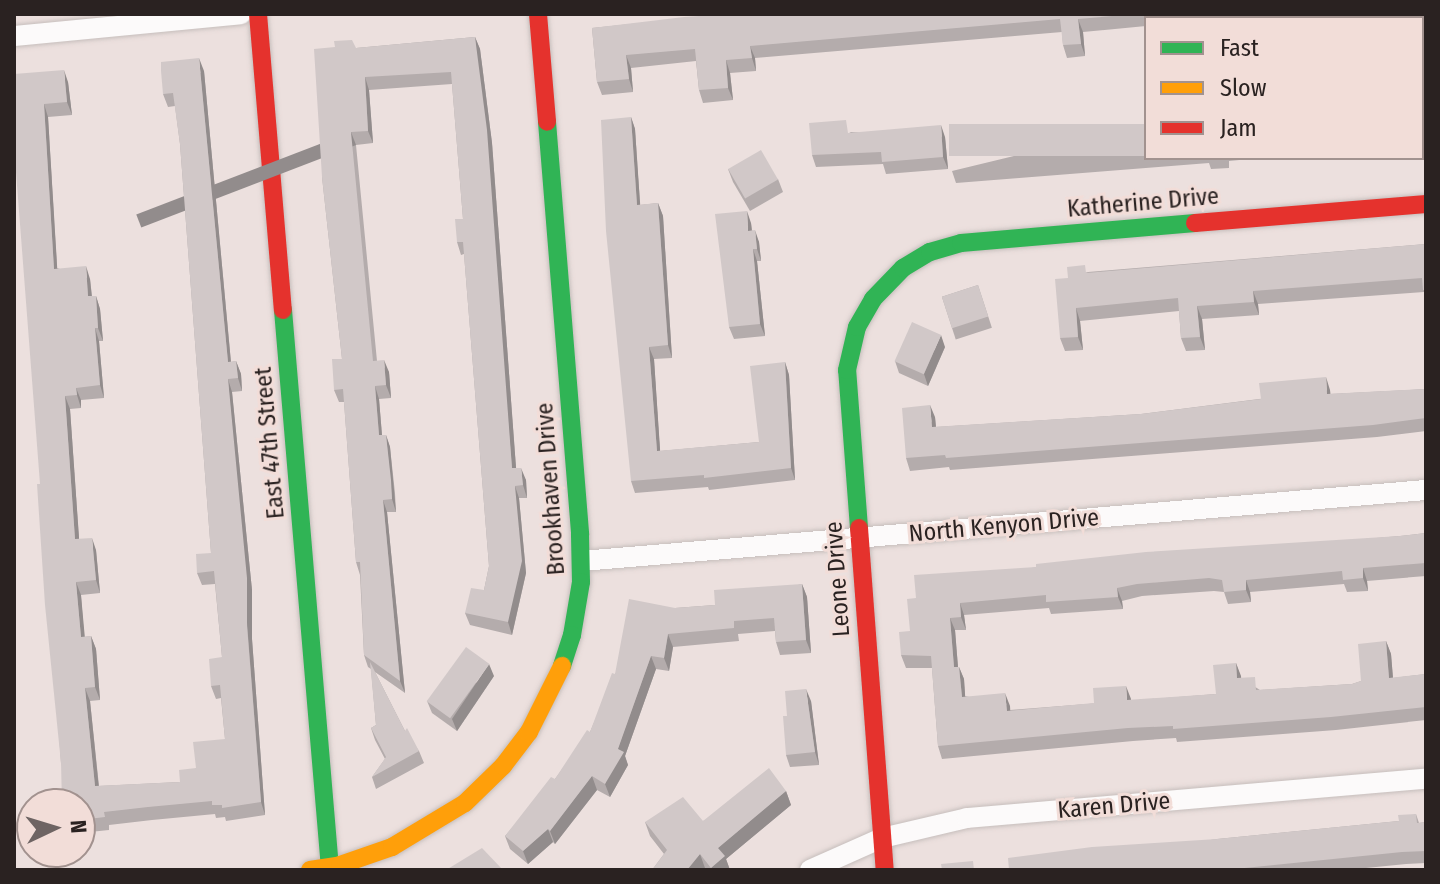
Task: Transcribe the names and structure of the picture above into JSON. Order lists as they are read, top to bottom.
{
  "streets": {
    "street": [
      "Katherine Drive",
      "East 47th Street",
      "Brookhaven Drive",
      "North Kenyon Drive",
      "Leone Drive",
      "Karen Drive"
    ]
  },
  "crossings": [
    ["Katherine Drive", "Leone Drive"],
    ["East 47th Street", "Brookhaven Drive"],
    ["Brookhaven Drive", "North Kenyon Drive"],
    ["North Kenyon Drive", "Leone Drive"],
    ["Leone Drive", "Karen Drive"]
  ],
  "legend": ["Fast", "Slow", "Jam"],
  "north": "right"
}
